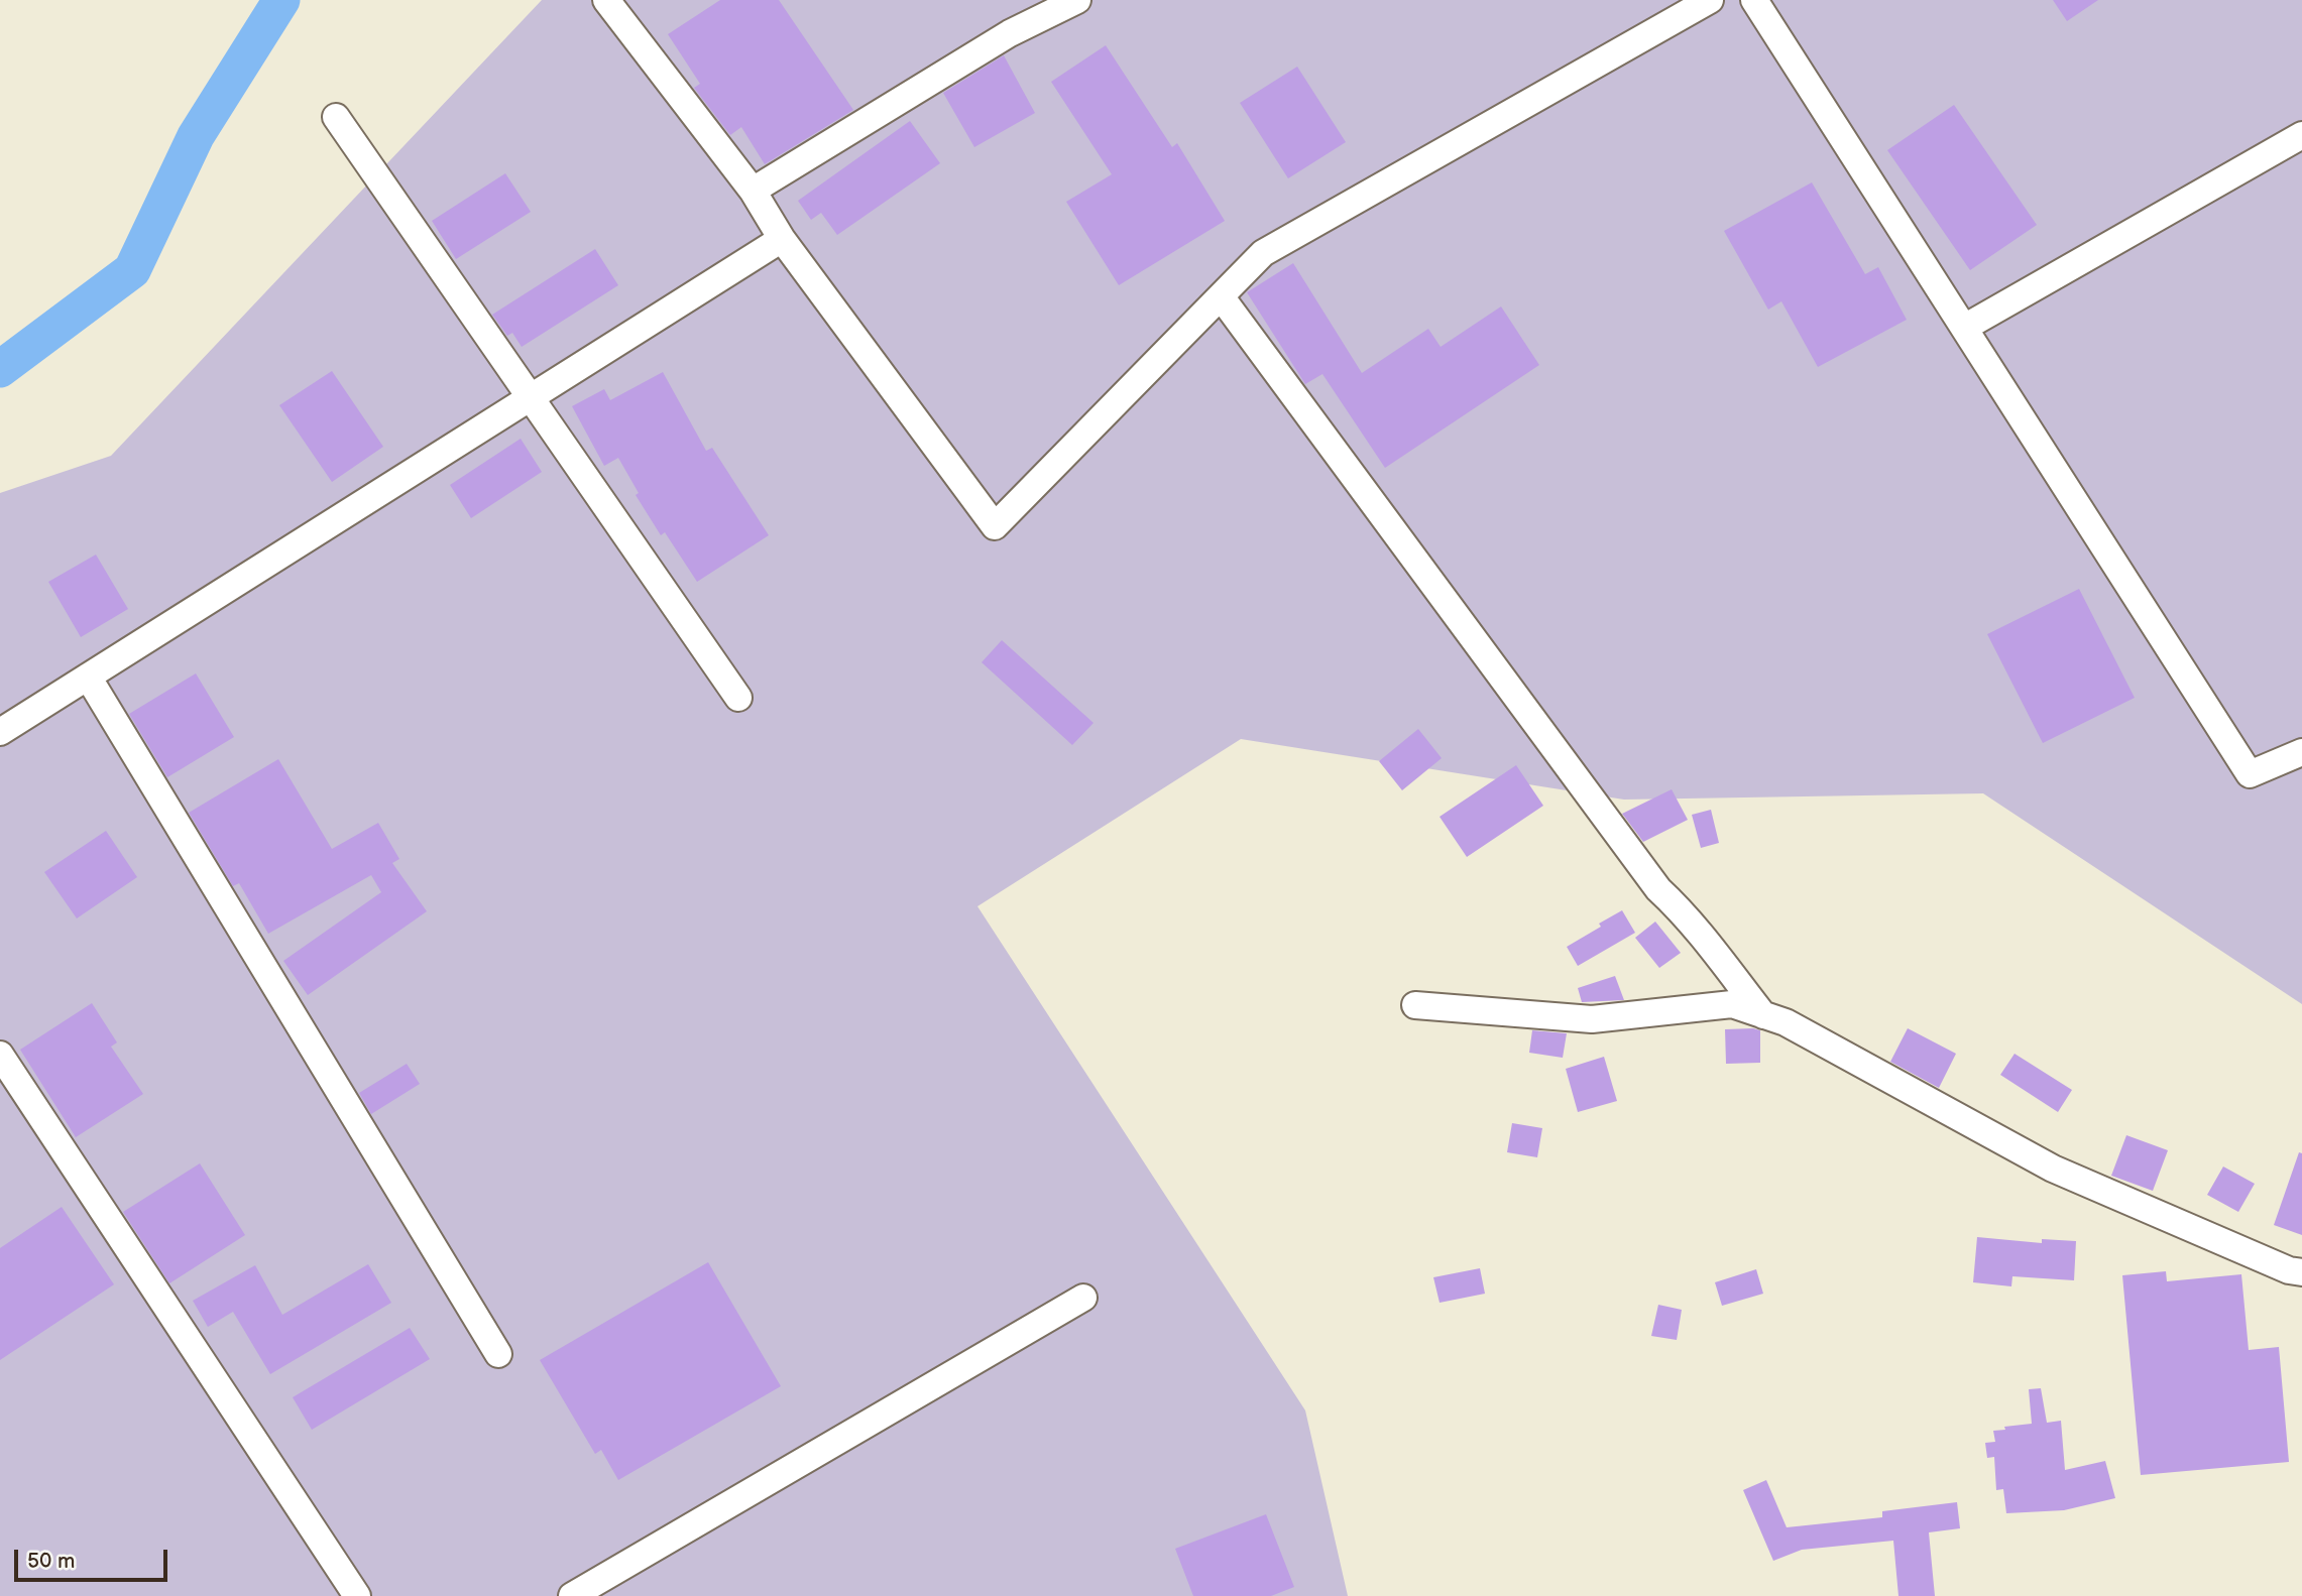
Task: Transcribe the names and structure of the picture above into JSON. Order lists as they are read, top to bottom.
{
  "scale_bar": "50 m"
}
